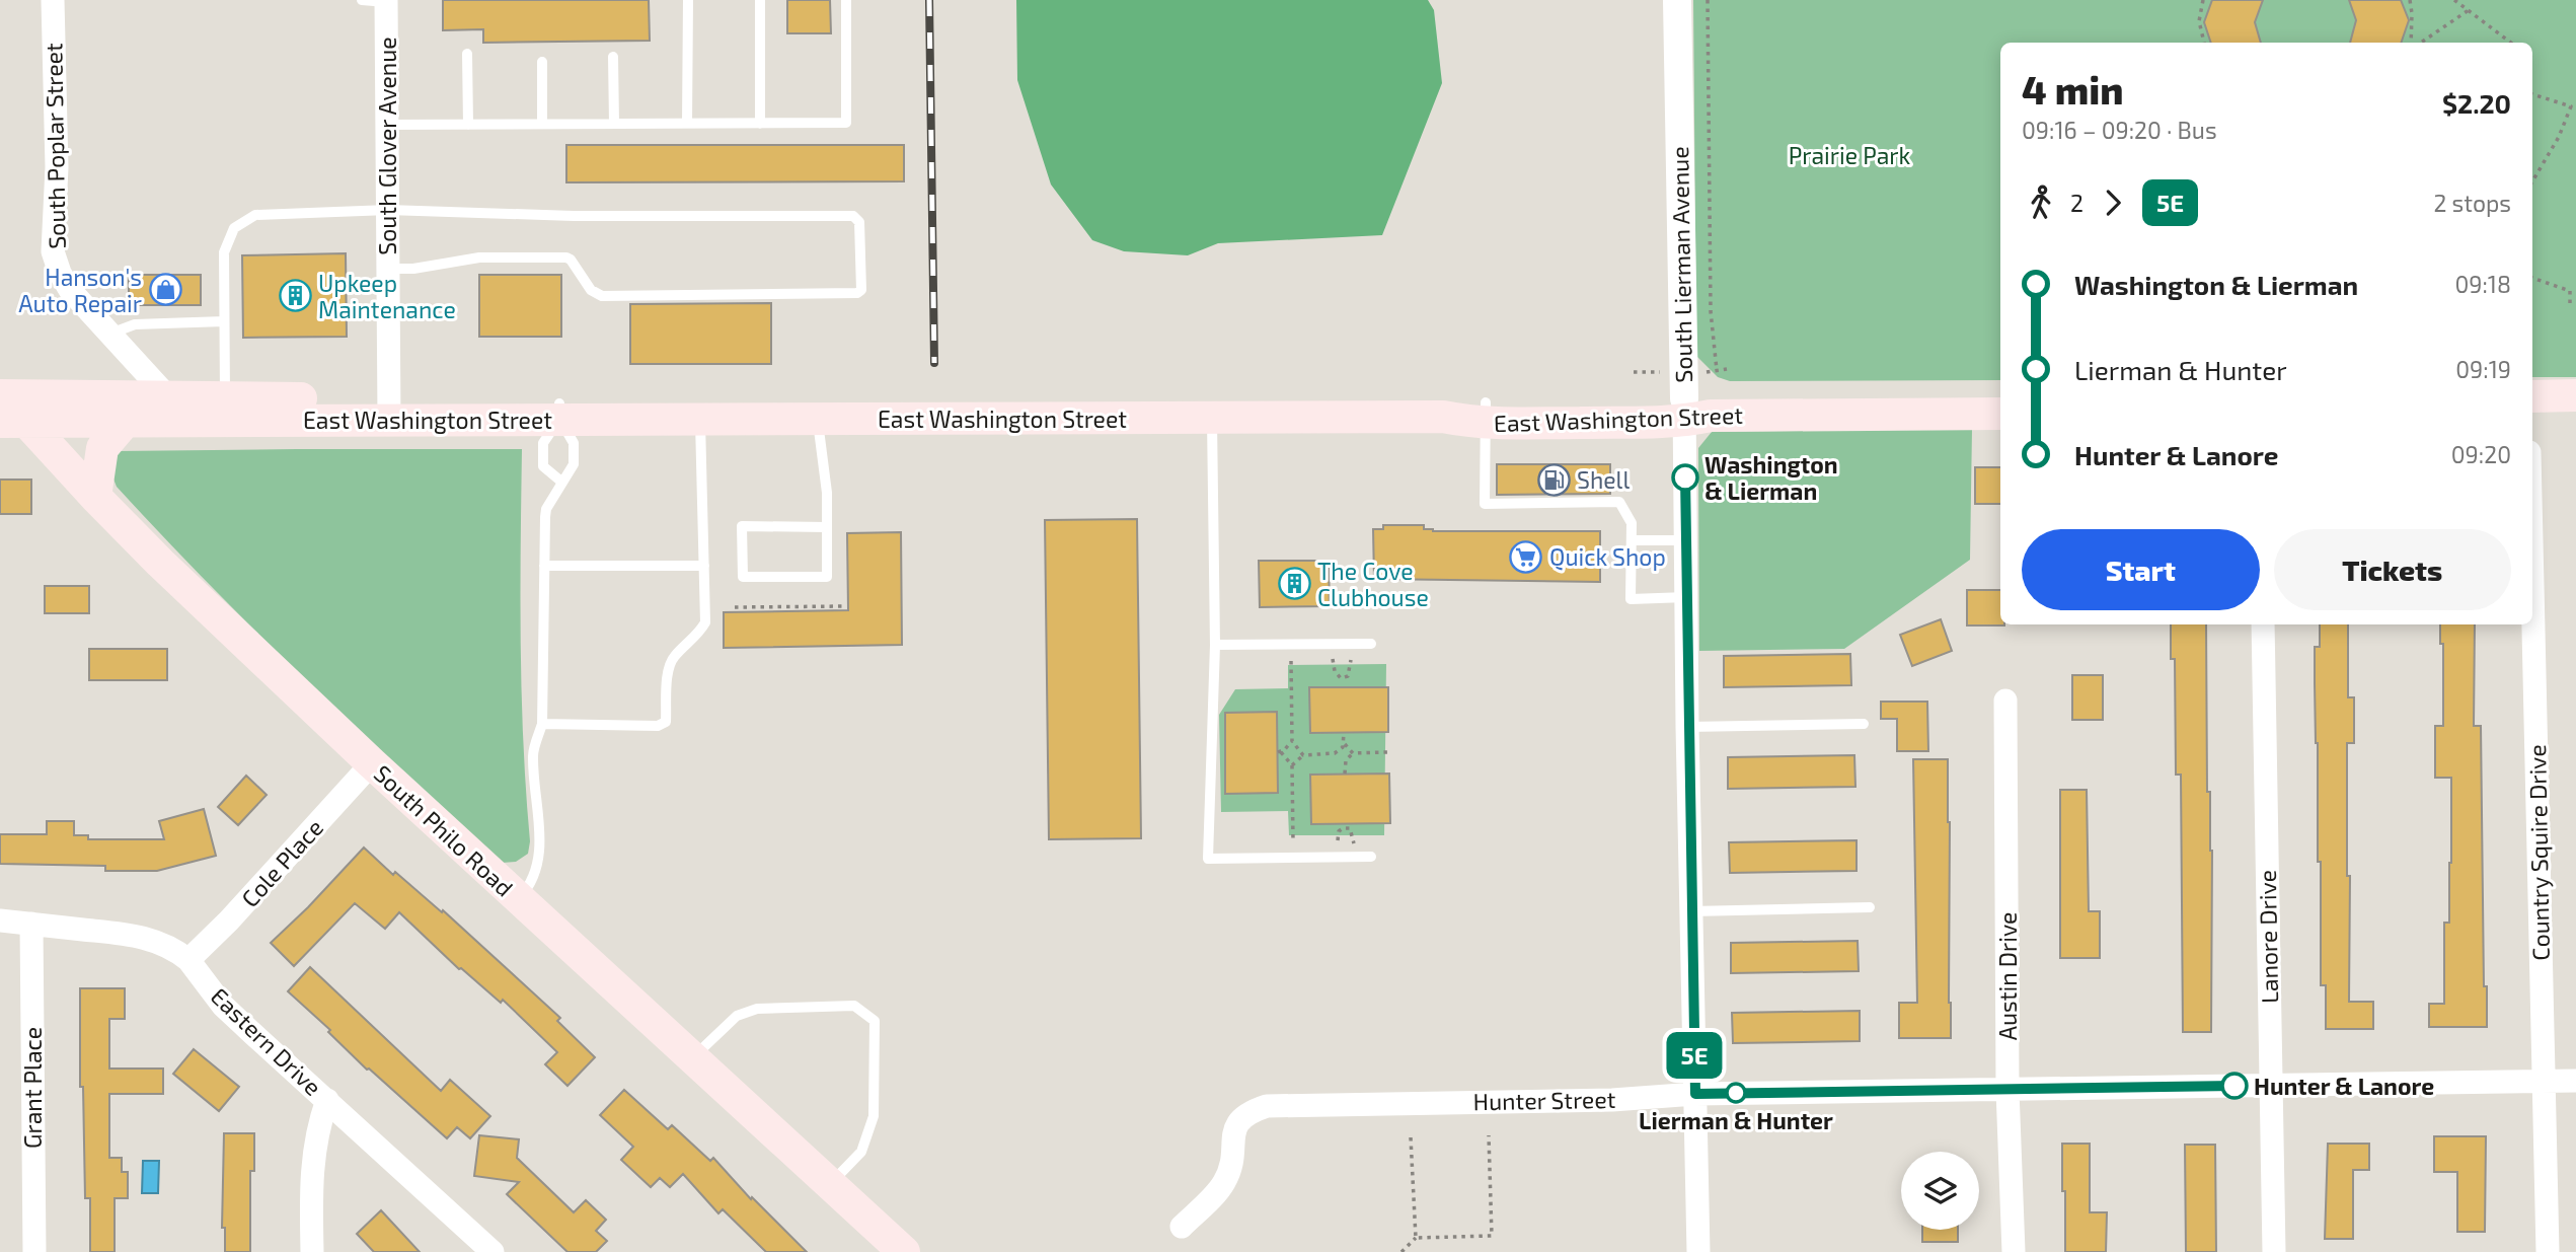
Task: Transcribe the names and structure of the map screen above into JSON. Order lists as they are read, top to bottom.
{
  "streets": {
    "main road": ["East Washington Street", "South Philo Road"],
    "street": [
      "South Poplar Street",
      "South Glover Avenue",
      "South Lierman Avenue",
      "Country Squire Drive",
      "Cole Place",
      "Lanore Drive",
      "Austin Drive",
      "Eastern Drive",
      "Grant Place",
      "Hunter Street"
    ]
  },
  "crossings": [
    ["South Poplar Street", "East Washington Street"],
    ["South Glover Avenue", "East Washington Street"],
    ["South Lierman Avenue", "East Washington Street"],
    ["South Lierman Avenue", "Hunter Street"],
    ["East Washington Street", "South Philo Road"],
    ["South Philo Road", "Cole Place"],
    ["Country Squire Drive", "Hunter Street"],
    ["Cole Place", "Eastern Drive"],
    ["Lanore Drive", "Hunter Street"],
    ["Austin Drive", "Hunter Street"],
    ["Eastern Drive", "Grant Place"]
  ],
  "parks": ["Prairie Park"],
  "places": {
    "shop": ["Hanson's Auto Repair"],
    "building": ["Upkeep Maintenance", "The Cove Clubhouse"],
    "other": ["Washington & Lierman", "Hunter & Lanore", "Lierman & Hunter"],
    "fuel station": ["Shell"],
    "supermarket": ["Quick Shop"]
  },
  "lines": ["bus line 5E"],
  "page": {
    "on_map": "5E",
    "heading": ["4 min", "09:16 – 09:20 · Bus", "$2.20"],
    "legs": ["2", "5E", "2 stops"],
    "list": [
      {
        "name": "Washington & Lierman",
        "value": "09:18"
      },
      {
        "name": "Lierman & Hunter",
        "value": "09:19"
      },
      {
        "name": "Hunter & Lanore",
        "value": "09:20"
      }
    ],
    "buttons": ["Start", "Tickets"]
  }
}
